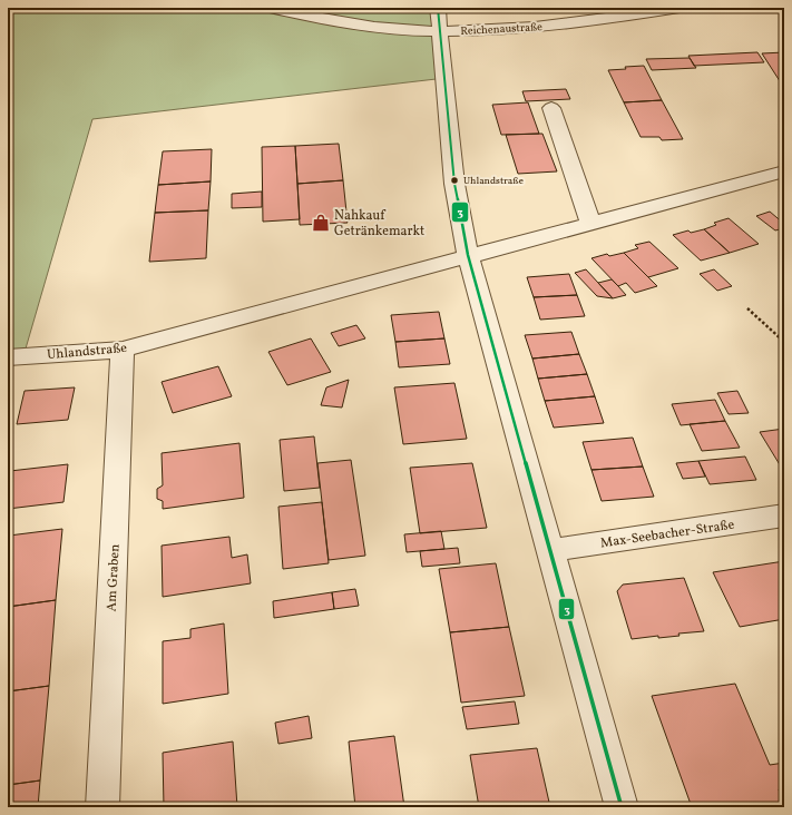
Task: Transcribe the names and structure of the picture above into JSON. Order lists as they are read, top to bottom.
{
  "streets": {
    "street": [
      "Reichenaustraße",
      "Uhlandstraße",
      "Max-Seebacher-Straße",
      "Am Graben"
    ]
  },
  "crossings": [
    ["Uhlandstraße", "Am Graben"]
  ],
  "places": {
    "other": ["Uhlandstraße"],
    "shop": ["Nahkauf Getränkemarkt"]
  },
  "lines": ["transit line 3"]
}
